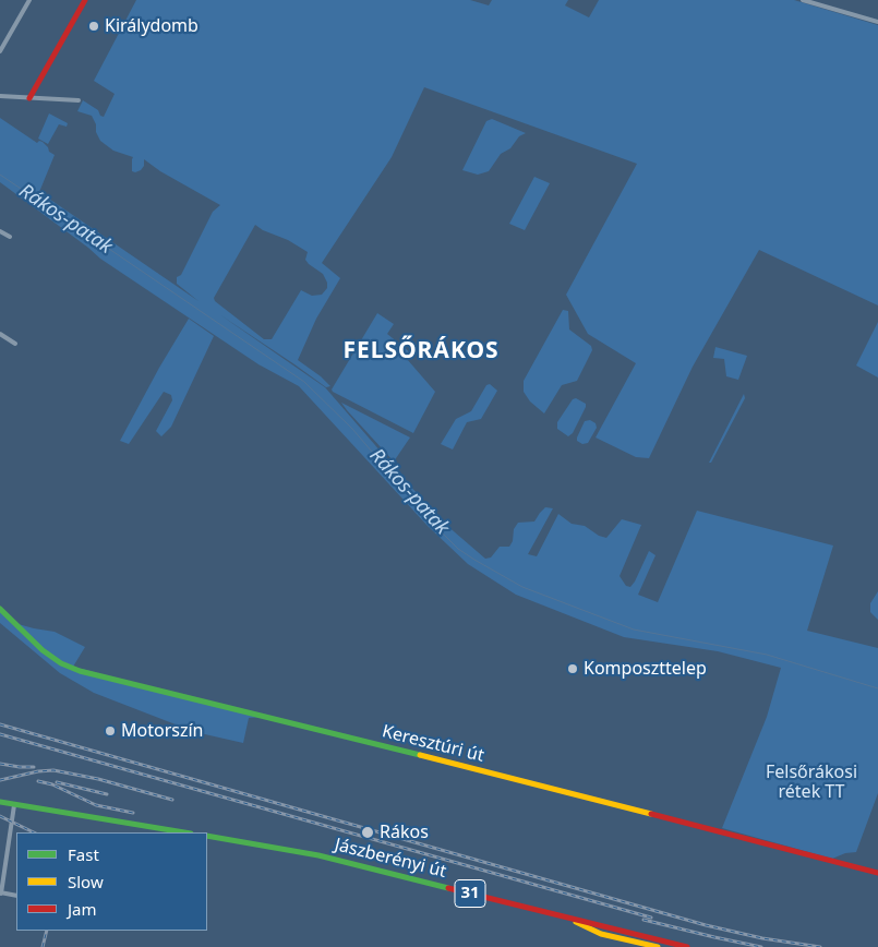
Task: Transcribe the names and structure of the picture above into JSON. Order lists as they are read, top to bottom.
{
  "streets": {
    "main road": ["Keresztúri út", "Jászberényi út", "31"]
  },
  "districts": ["FELSŐRÁKOS"],
  "water": ["Rákos-patak"],
  "parks": ["Felsőrákosi rétek TT"],
  "places": [
    "Királydomb",
    "Komposzttelep",
    "Motorszín",
    "Rákos"
  ],
  "legend": ["Fast", "Slow", "Jam"]
}
